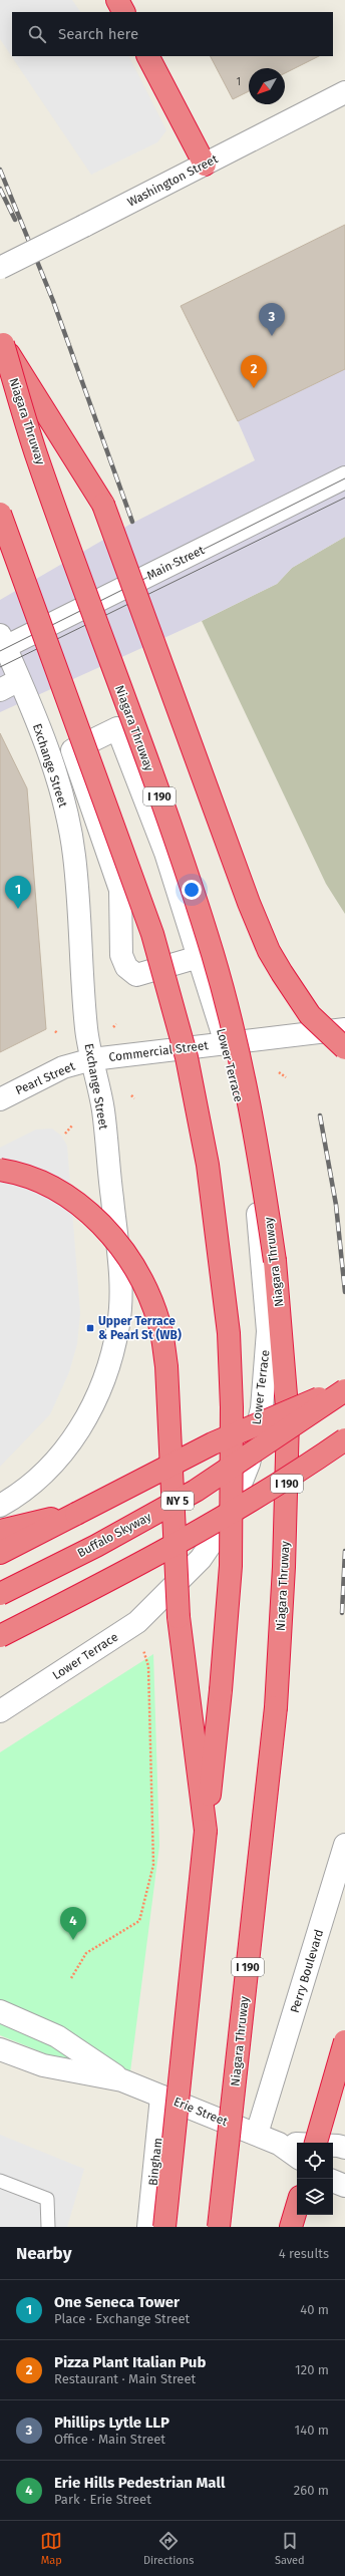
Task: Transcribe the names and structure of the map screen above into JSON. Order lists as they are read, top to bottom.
{
  "streets": {
    "highway": [
      "Niagara Thruway",
      "I 190",
      "NY 5",
      "Buffalo Skyway"
    ],
    "street": [
      "Washington Street",
      "Main Street",
      "Exchange Street",
      "Commercial Street",
      "Lower Terrace",
      "Pearl Street",
      "Perry Boulevard",
      "Erie Street",
      "Bingham"
    ]
  },
  "crossings": [
    ["Main Street", "Exchange Street"],
    ["Exchange Street", "Commercial Street"],
    ["Exchange Street", "Pearl Street"],
    ["Commercial Street", "Lower Terrace"],
    ["Commercial Street", "Pearl Street"],
    ["Perry Boulevard", "Erie Street"],
    ["Erie Street", "Bingham"]
  ],
  "places": {
    "transit": ["Upper Terrace & Pearl St (WB)"]
  },
  "house_numbers": ["1"],
  "north": "bottom left",
  "page": {
    "search": "Search here",
    "pins": [
      "3",
      "2",
      "1",
      "4"
    ],
    "heading": ["Nearby", "4 results"],
    "list": [
      {
        "mark": "1",
        "name": "One Seneca Tower",
        "note": "Place · Exchange Street",
        "value": "40 m"
      },
      {
        "mark": "2",
        "name": "Pizza Plant Italian Pub",
        "note": "Restaurant · Main Street",
        "value": "120 m"
      },
      {
        "mark": "3",
        "name": "Phillips Lytle LLP",
        "note": "Office · Main Street",
        "value": "140 m"
      },
      {
        "mark": "4",
        "name": "Erie Hills Pedestrian Mall",
        "note": "Park · Erie Street",
        "value": "260 m"
      }
    ],
    "nav": ["Map", "Directions", "Saved"]
  }
}
